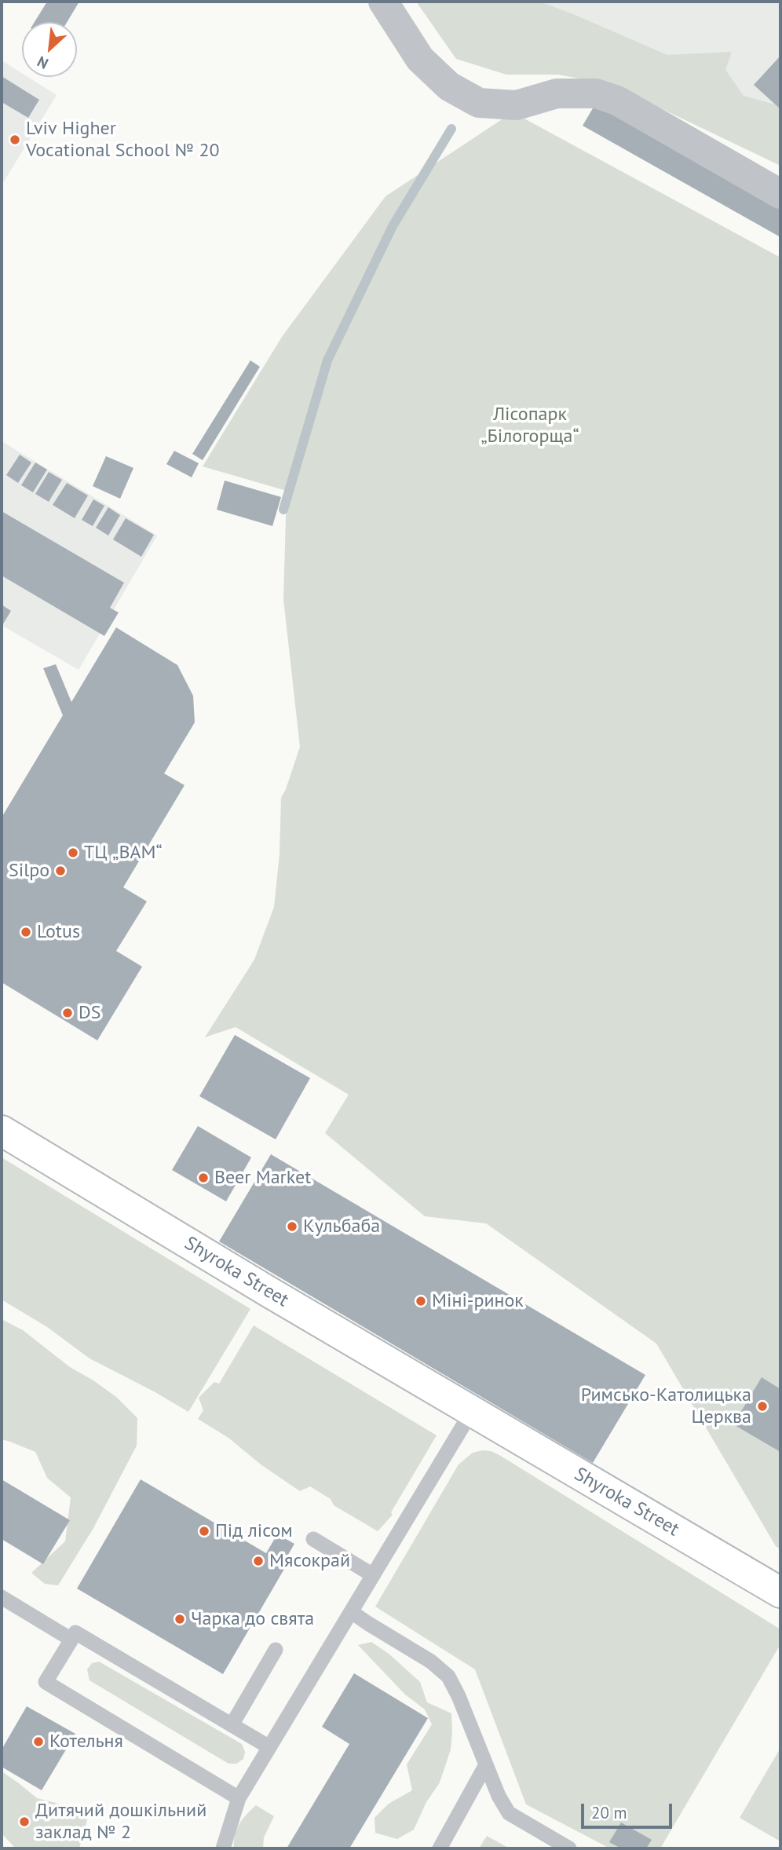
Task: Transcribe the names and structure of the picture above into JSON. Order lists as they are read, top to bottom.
{
  "streets": {
    "street": ["Shyroka Street"]
  },
  "parks": ["Лісопарк „Білогорща“"],
  "places": [
    "Lviv Higher Vocational School № 20",
    "ТЦ „ВАМ“",
    "Silpo",
    "Lotus",
    "DS",
    "Beer Market",
    "Кульбаба",
    "Міні-ринок",
    "Римсько-Католицька Церква",
    "Під лісом",
    "Мясокрай",
    "Чарка до свята",
    "Котельня",
    "Дитячий дошкільний заклад № 2"
  ],
  "scale_bar": "20 m",
  "north": "bottom left"
}
